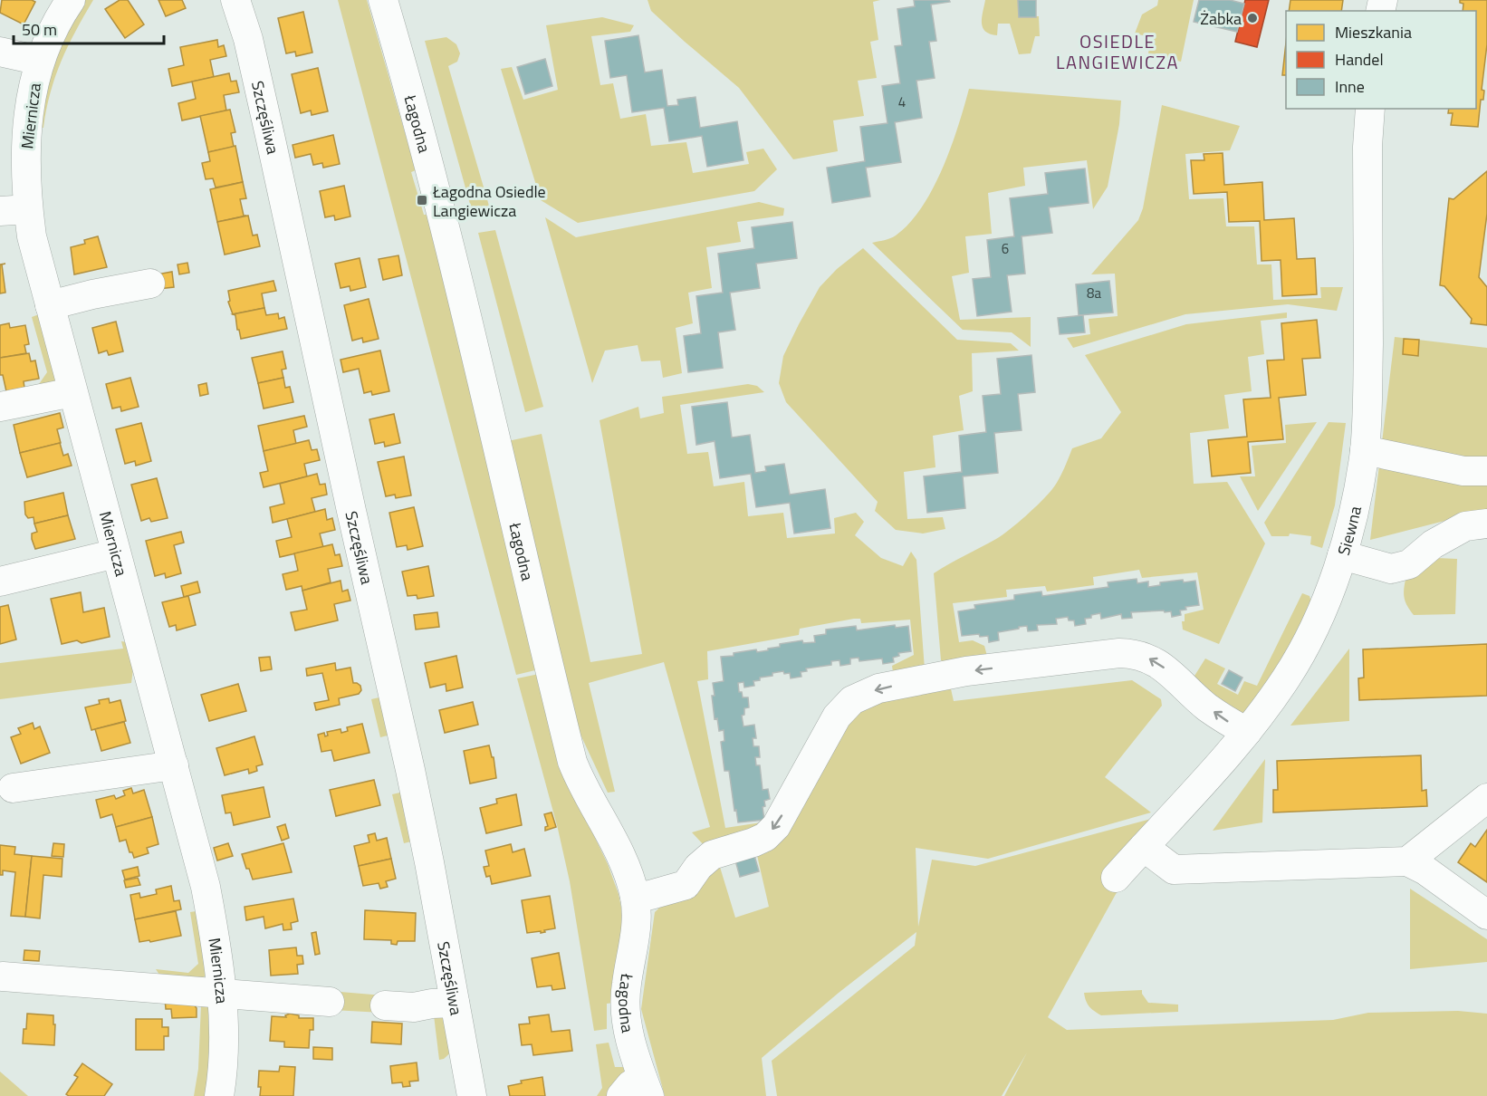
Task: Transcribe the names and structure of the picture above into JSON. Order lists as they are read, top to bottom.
{
  "streets": {
    "street": [
      "Miernicza",
      "Szczęśliwa",
      "Łagodna",
      "Siewna"
    ]
  },
  "districts": ["OSIEDLE LANGIEWICZA"],
  "places": {
    "other": ["Żabka"],
    "transit": ["Łagodna Osiedle Langiewicza"]
  },
  "house_numbers": ["4", "6", "8a"],
  "legend": ["Mieszkania", "Handel", "Inne"],
  "scale_bar": "50 m"
}
